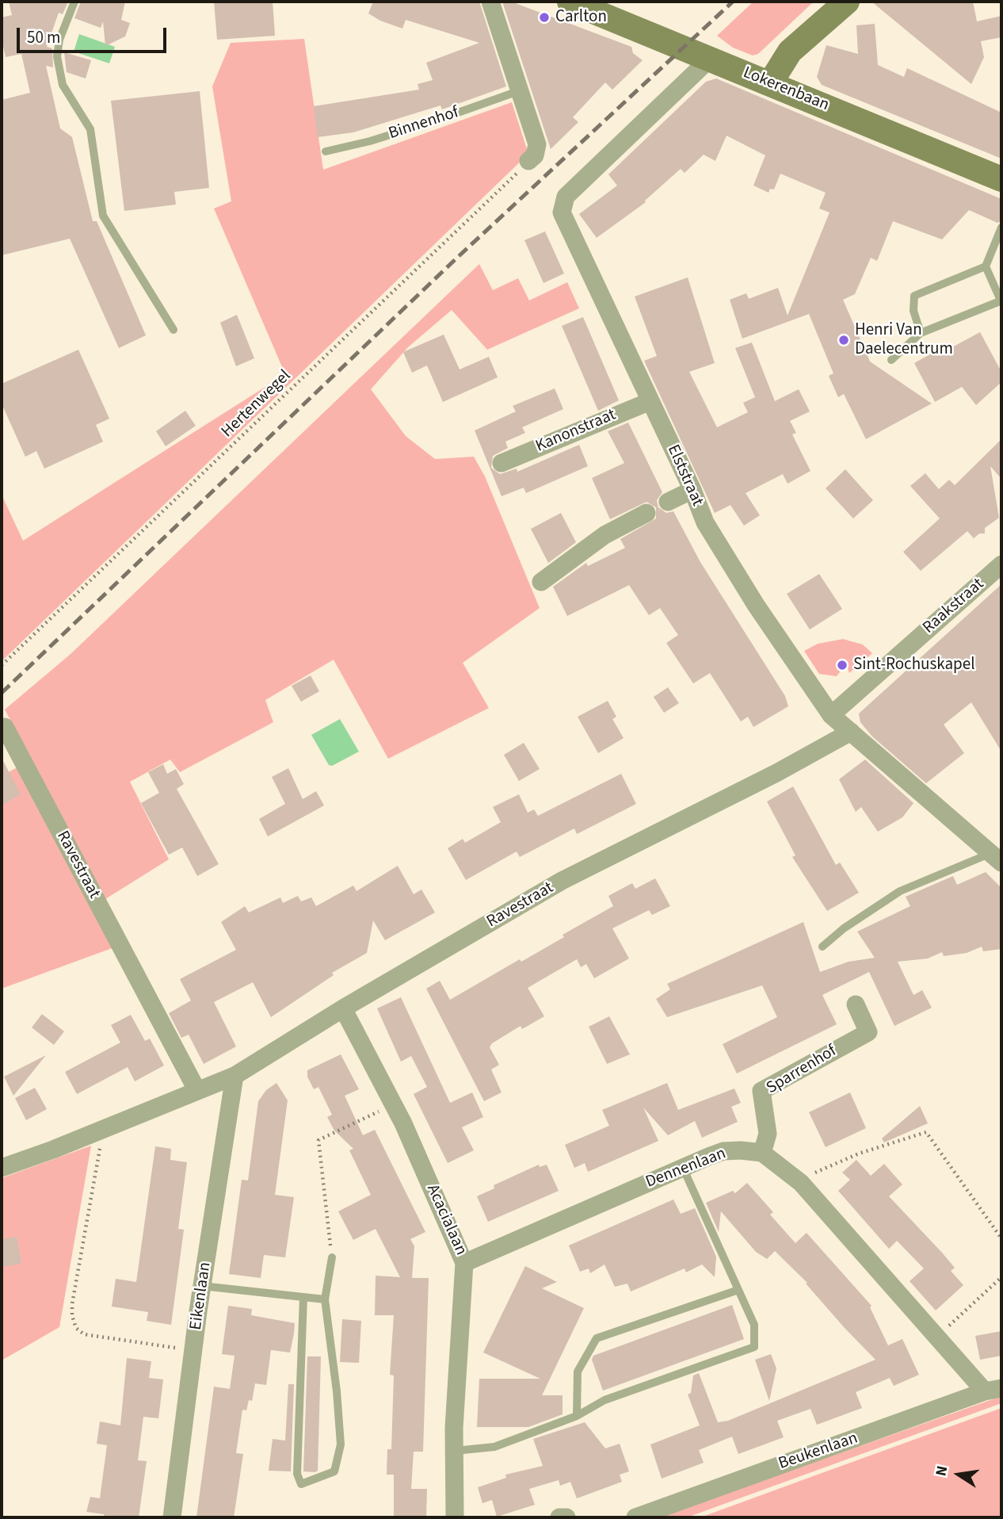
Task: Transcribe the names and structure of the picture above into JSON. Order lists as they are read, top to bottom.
{
  "streets": {
    "street": [
      "Lokerenbaan",
      "Kanonstraat",
      "Elststraat",
      "Raakstraat",
      "Ravestraat",
      "Sparrenhof",
      "Dennenlaan",
      "Acacialaan",
      "Eikenlaan",
      "Beukenlaan"
    ],
    "lane": ["Binnenhof"],
    "path": ["Hertenwegel"]
  },
  "crossings": [
    ["Lokerenbaan", "Elststraat"],
    ["Kanonstraat", "Elststraat"],
    ["Elststraat", "Raakstraat"],
    ["Elststraat", "Ravestraat"],
    ["Ravestraat", "Acacialaan"],
    ["Ravestraat", "Eikenlaan"],
    ["Sparrenhof", "Dennenlaan"],
    ["Dennenlaan", "Acacialaan"]
  ],
  "places": ["Carlton", "Henri Van Daelecentrum", "Sint-Rochuskapel"],
  "scale_bar": "50 m",
  "north": "left"
}
